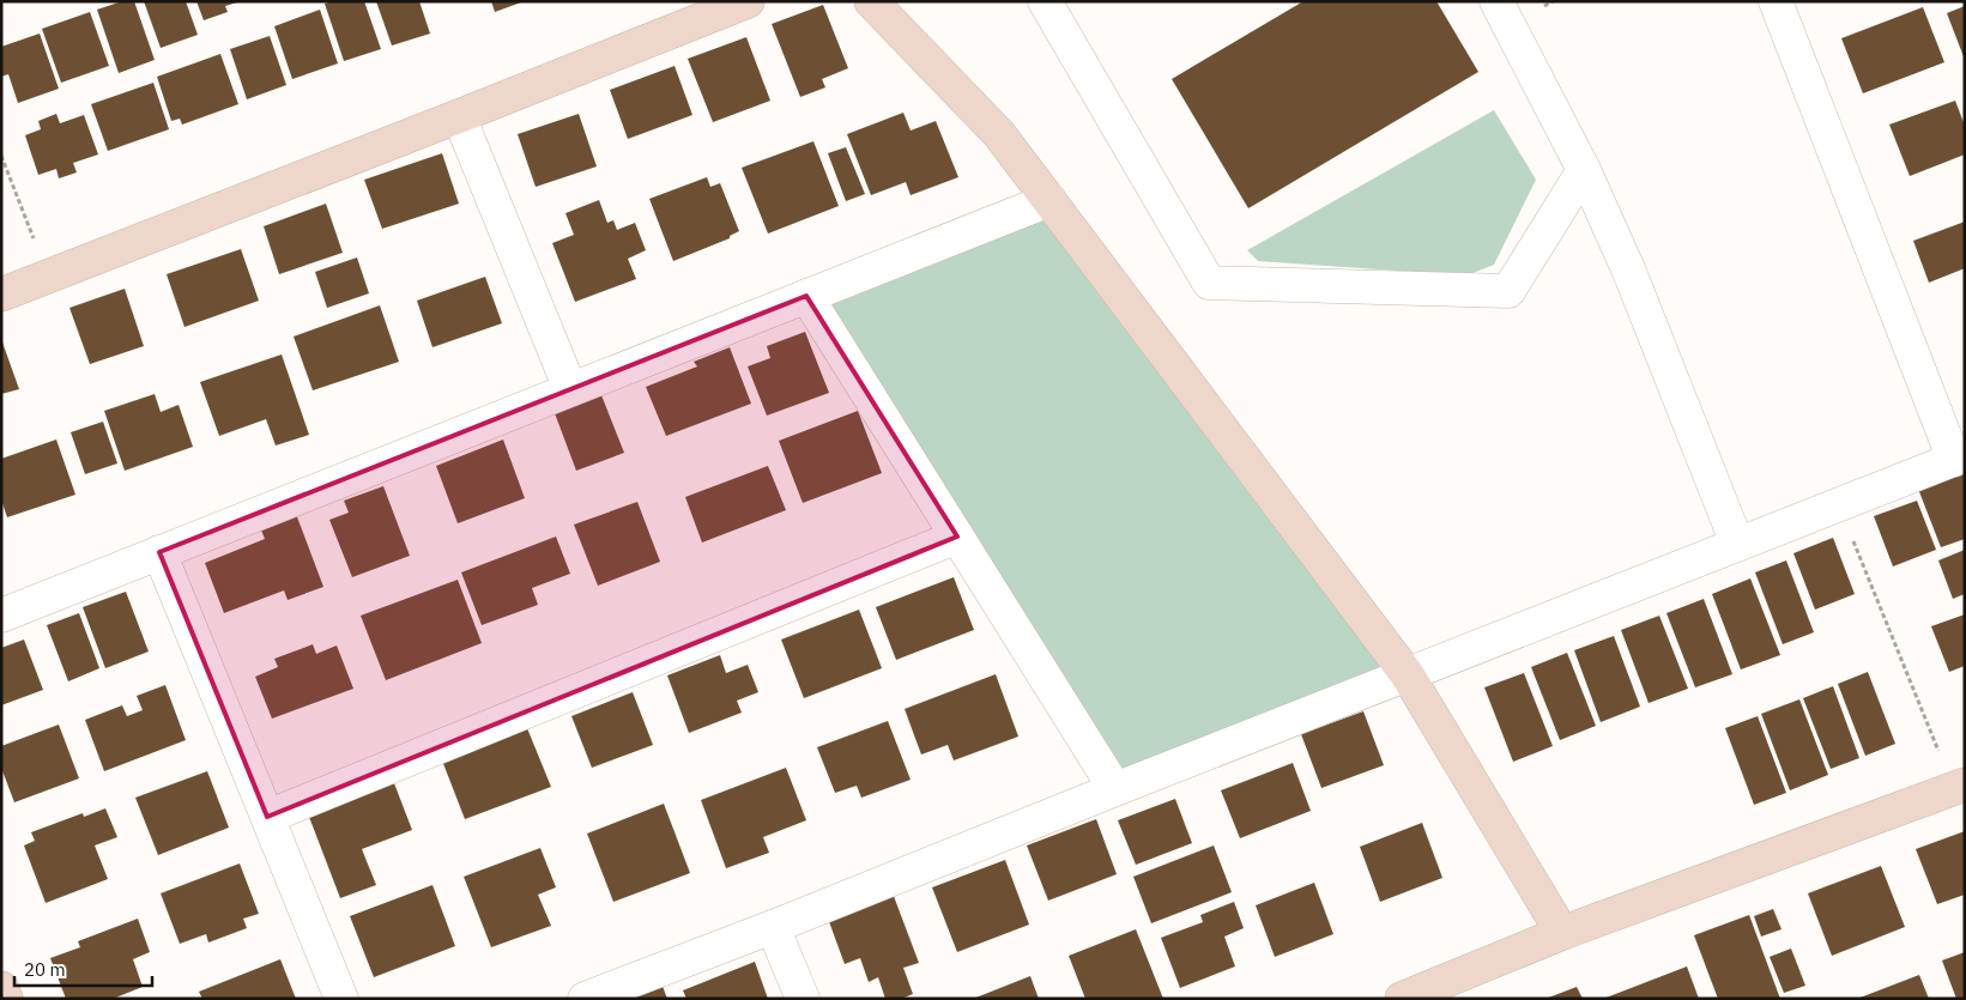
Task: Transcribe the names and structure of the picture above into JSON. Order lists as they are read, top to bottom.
{
  "scale_bar": "20 m"
}
